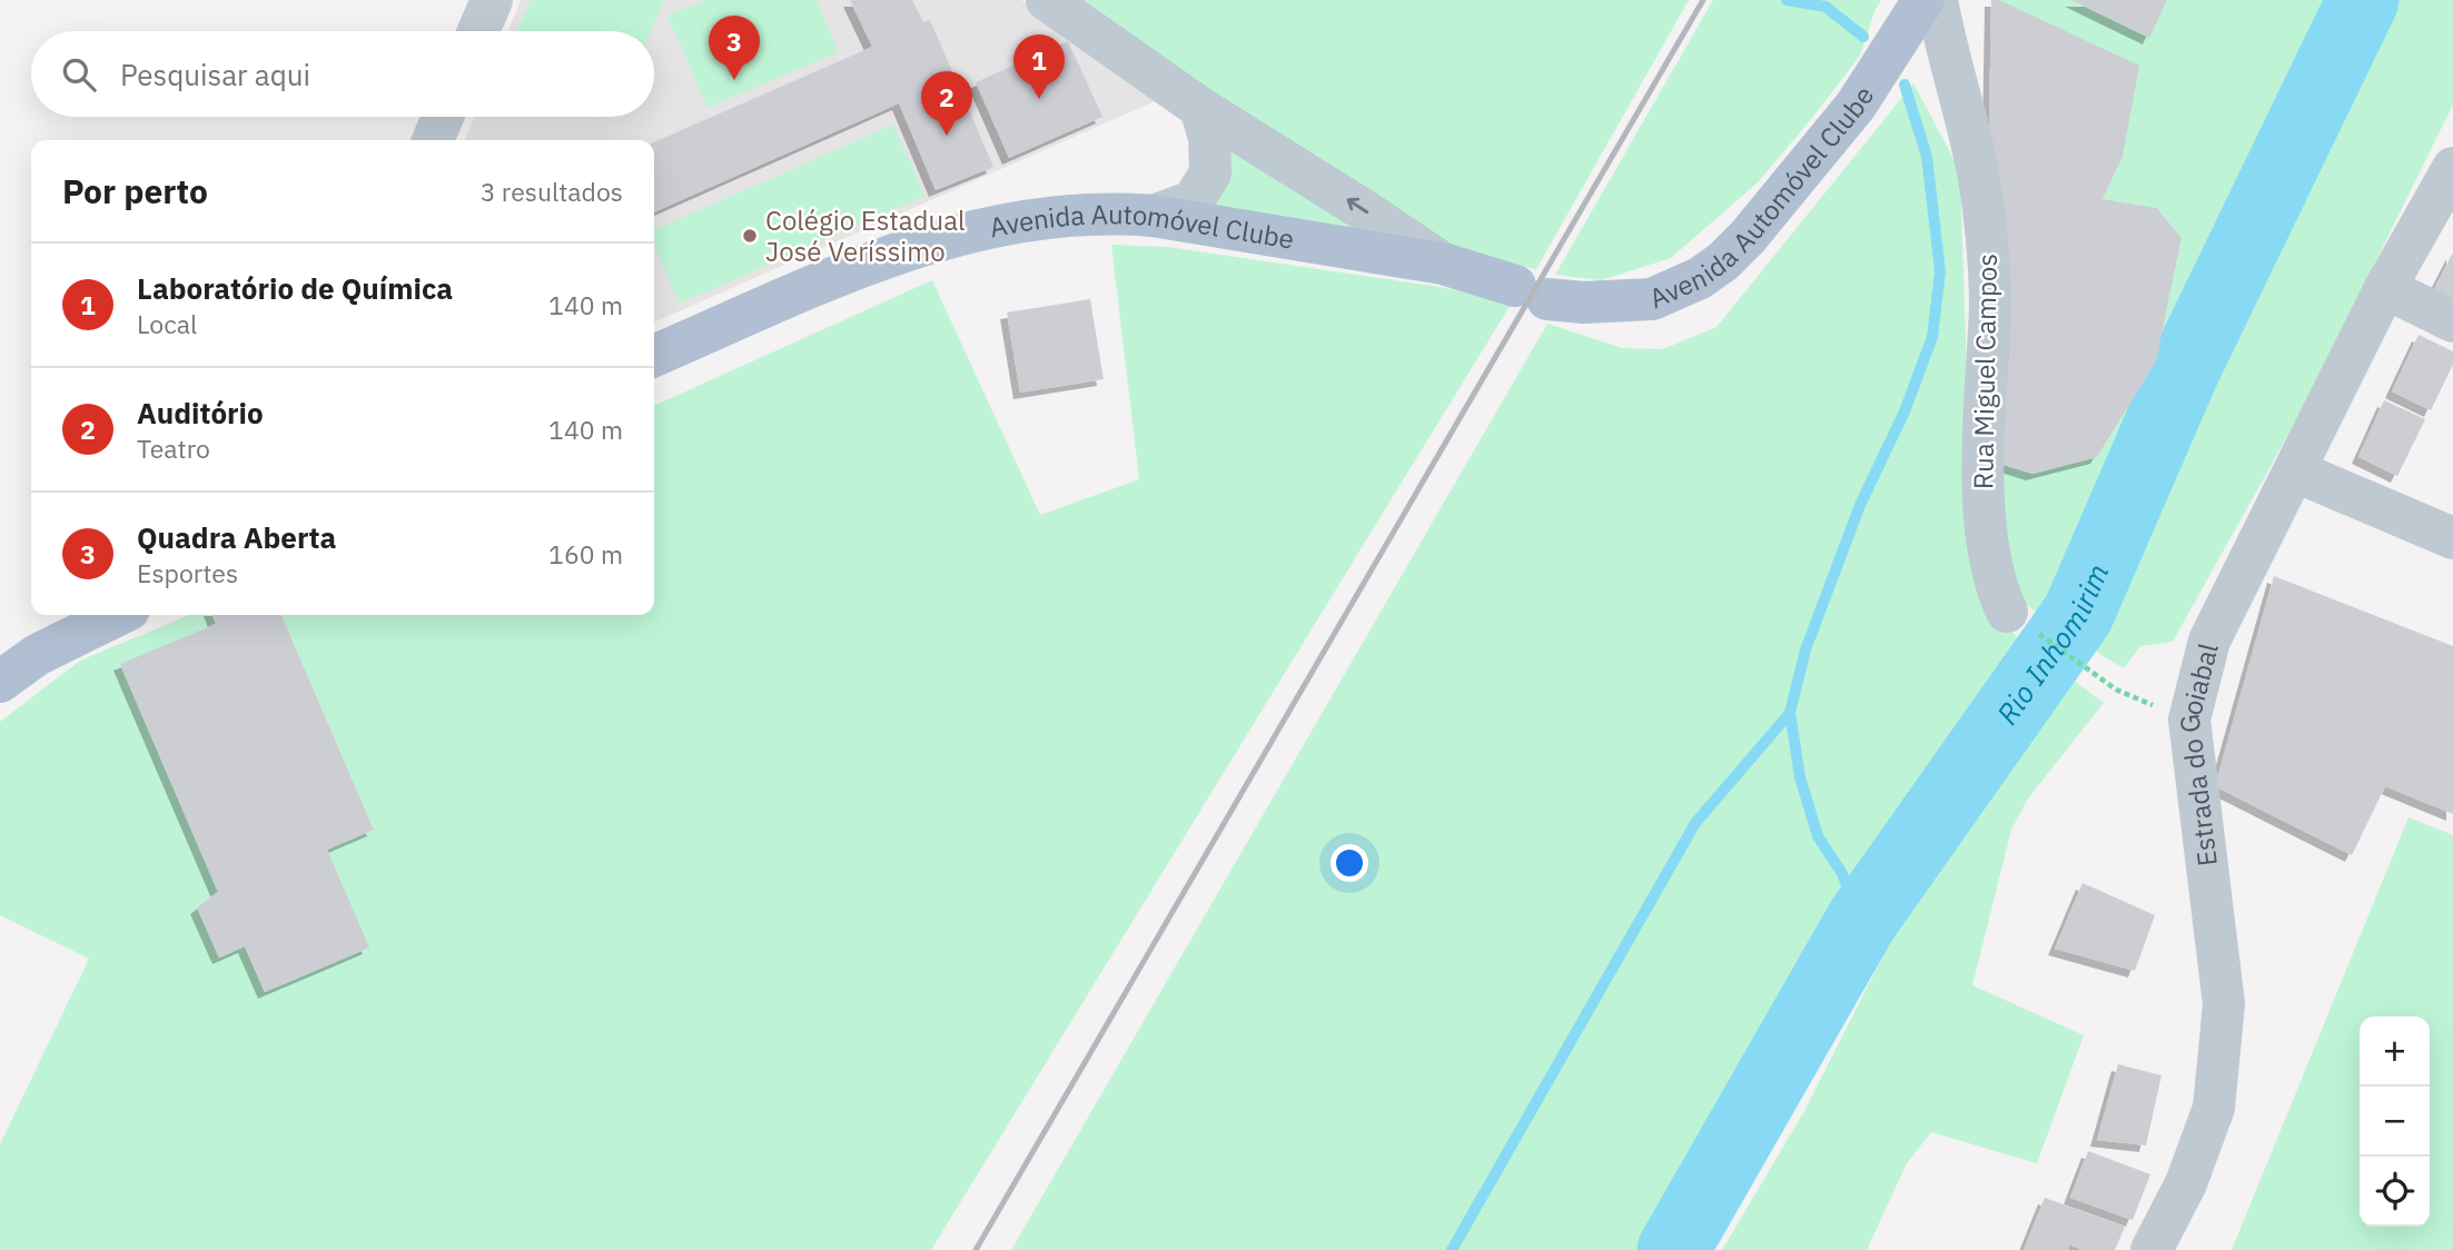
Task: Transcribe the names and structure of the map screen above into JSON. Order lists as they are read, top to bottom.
{
  "streets": {
    "main road": ["Avenida Automóvel Clube"],
    "street": ["Rua Miguel Campos", "Estrada do Goiabal"]
  },
  "water": ["Rio Inhomirim"],
  "places": ["Colégio Estadual José Veríssimo"],
  "page": {
    "pins": ["3", "1", "2"],
    "search": "Pesquisar aqui",
    "heading": ["Por perto", "3 resultados"],
    "list": [
      {
        "mark": "1",
        "name": "Laboratório de Química",
        "note": "Local",
        "value": "140 m"
      },
      {
        "mark": "2",
        "name": "Auditório",
        "note": "Teatro",
        "value": "140 m"
      },
      {
        "mark": "3",
        "name": "Quadra Aberta",
        "note": "Esportes",
        "value": "160 m"
      }
    ],
    "map_buttons": ["+", "−"]
  }
}
